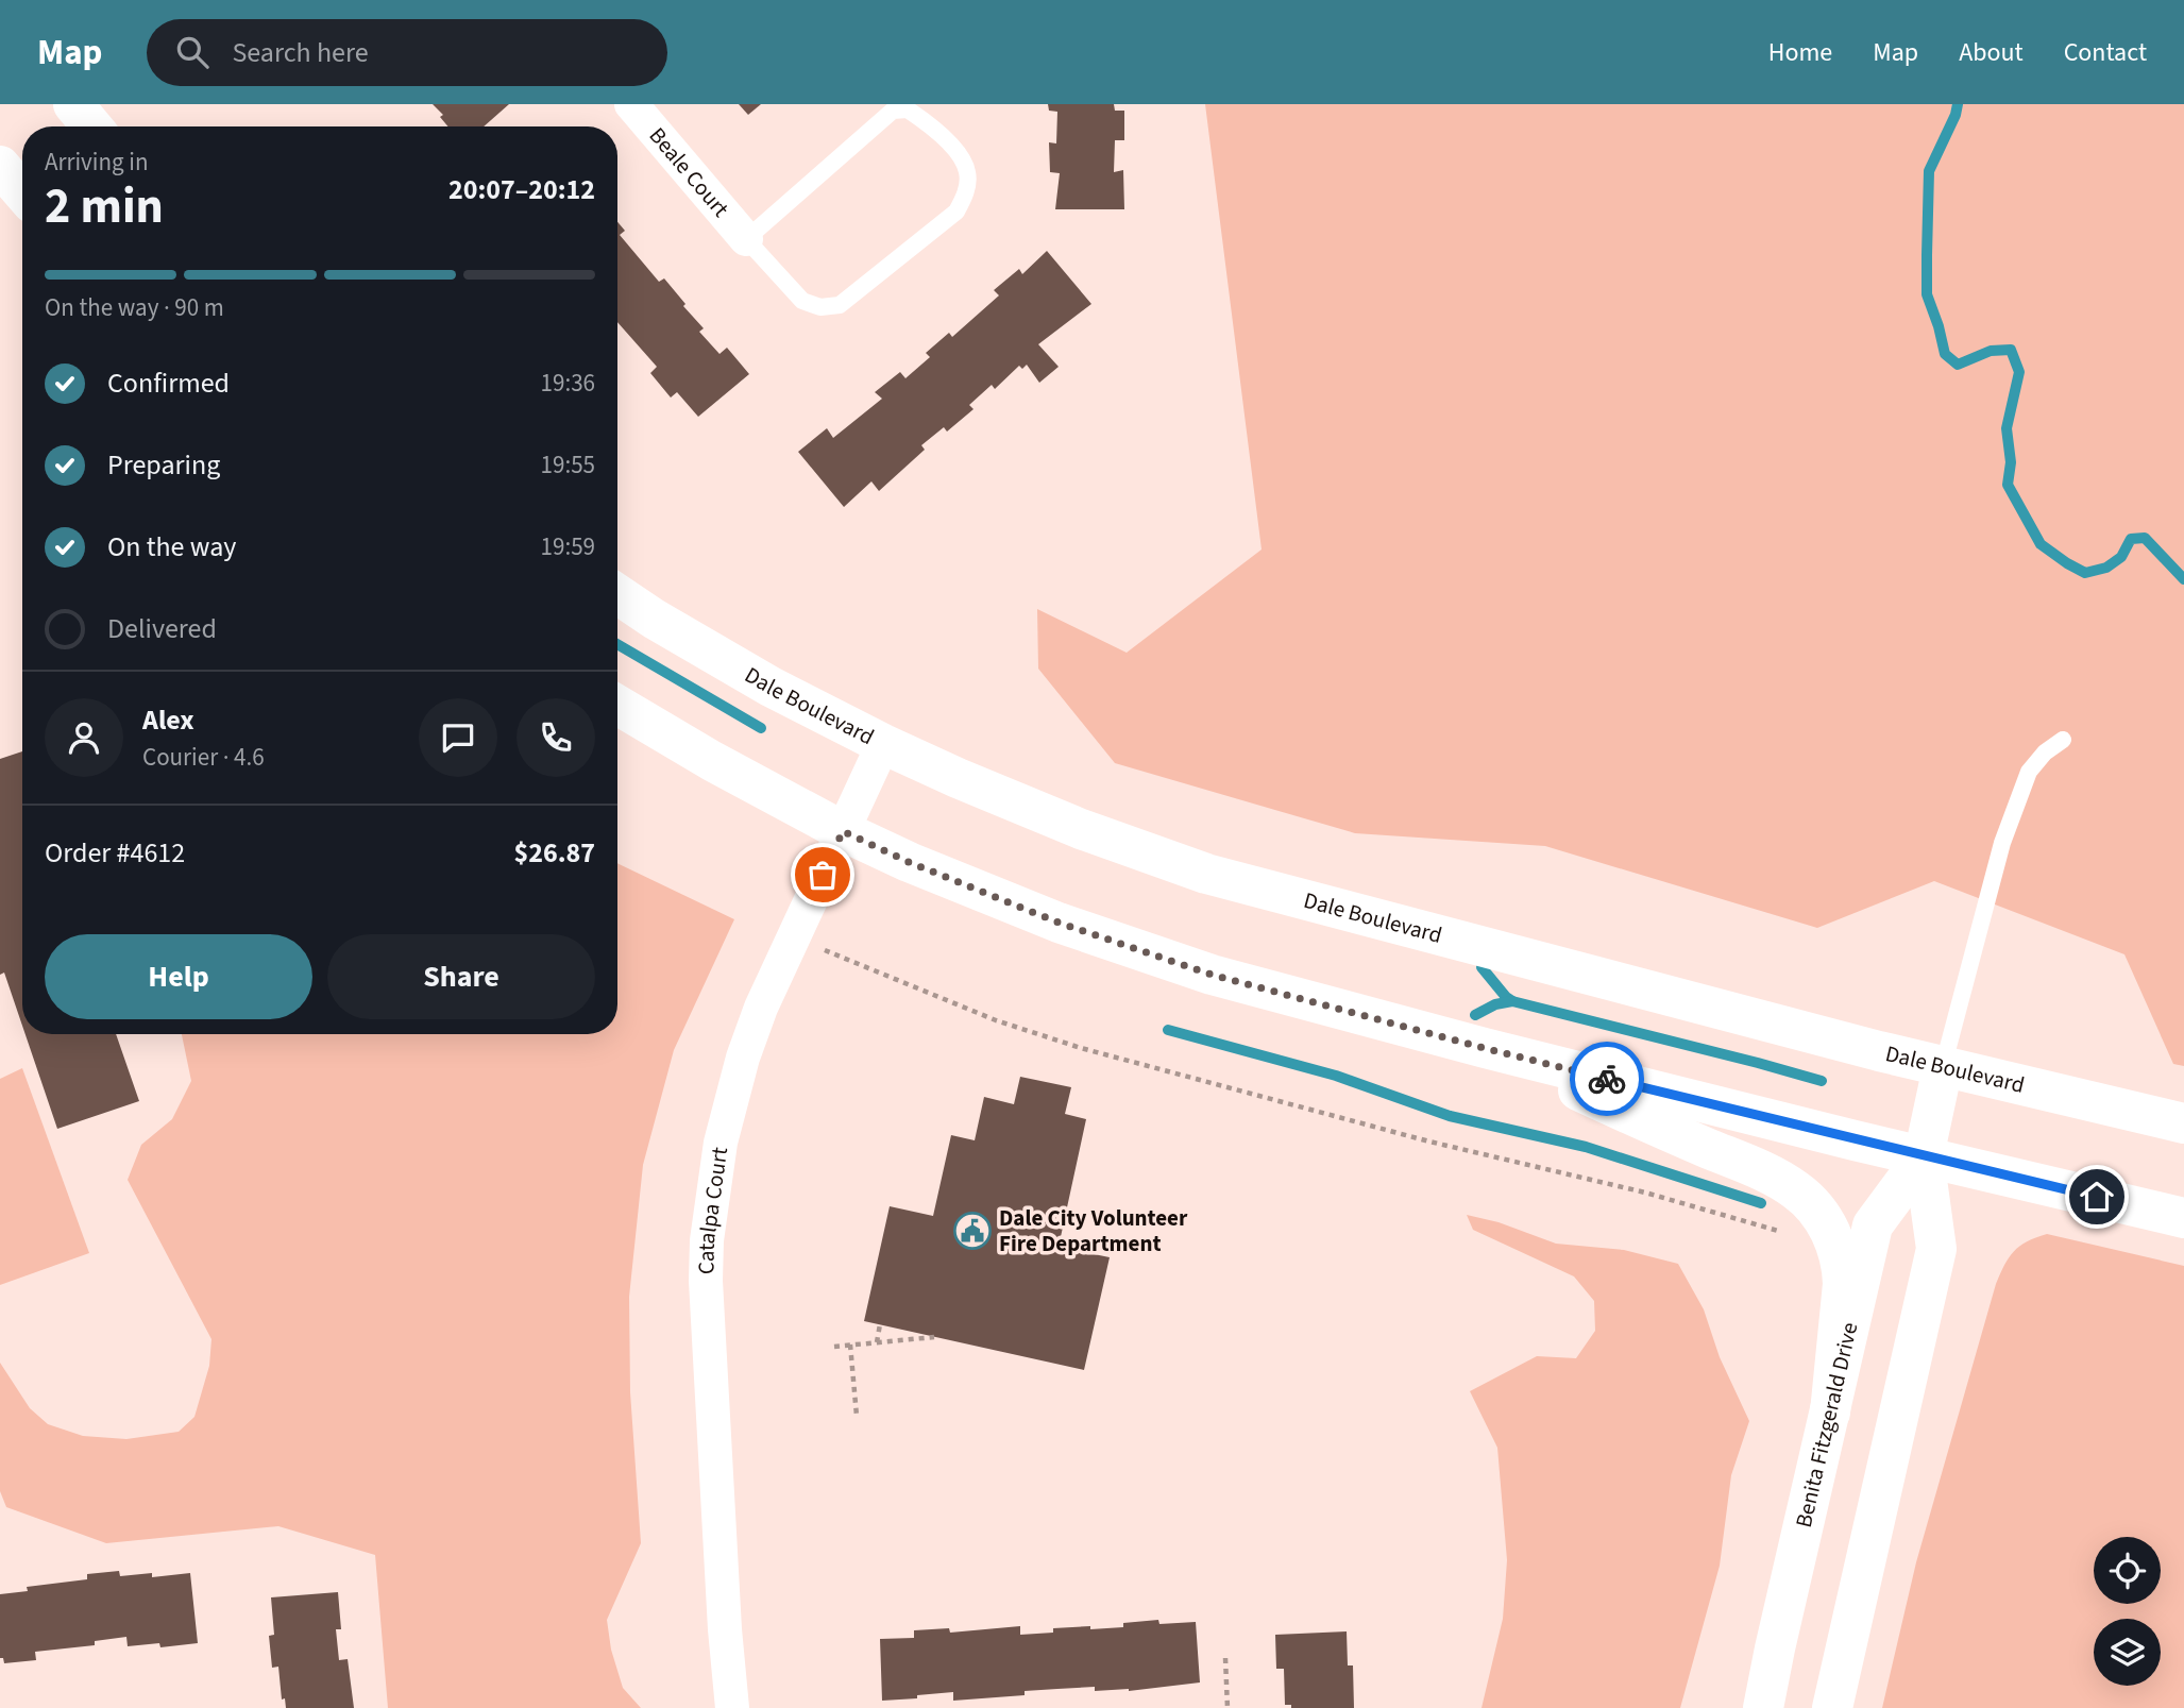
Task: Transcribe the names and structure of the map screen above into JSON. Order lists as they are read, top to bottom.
{
  "streets": {
    "main road": ["Dale Boulevard", "Benita Fitzgerald Drive"],
    "street": ["Beale Court", "Catalpa Court"]
  },
  "crossings": [
    ["Dale Boulevard", "Catalpa Court"],
    ["Dale Boulevard", "Benita Fitzgerald Drive"]
  ],
  "places": {
    "public building": ["Dale City Volunteer Fire Department"]
  },
  "page": {
    "header": "Map",
    "search": "Search here",
    "nav": [
      "Home",
      "Map",
      "About",
      "Contact"
    ],
    "heading": ["2 min", "Arriving in", "20:07–20:12"],
    "panel": [
      "Alex",
      "Courier · 4.6",
      "Order #4612",
      "$26.87"
    ],
    "bar": "On the way · 90 m",
    "list": [
      ["Confirmed", "19:36"],
      ["Preparing", "19:55"],
      ["On the way", "19:59"],
      "Delivered"
    ],
    "buttons": ["Help", "Share"]
  }
}
